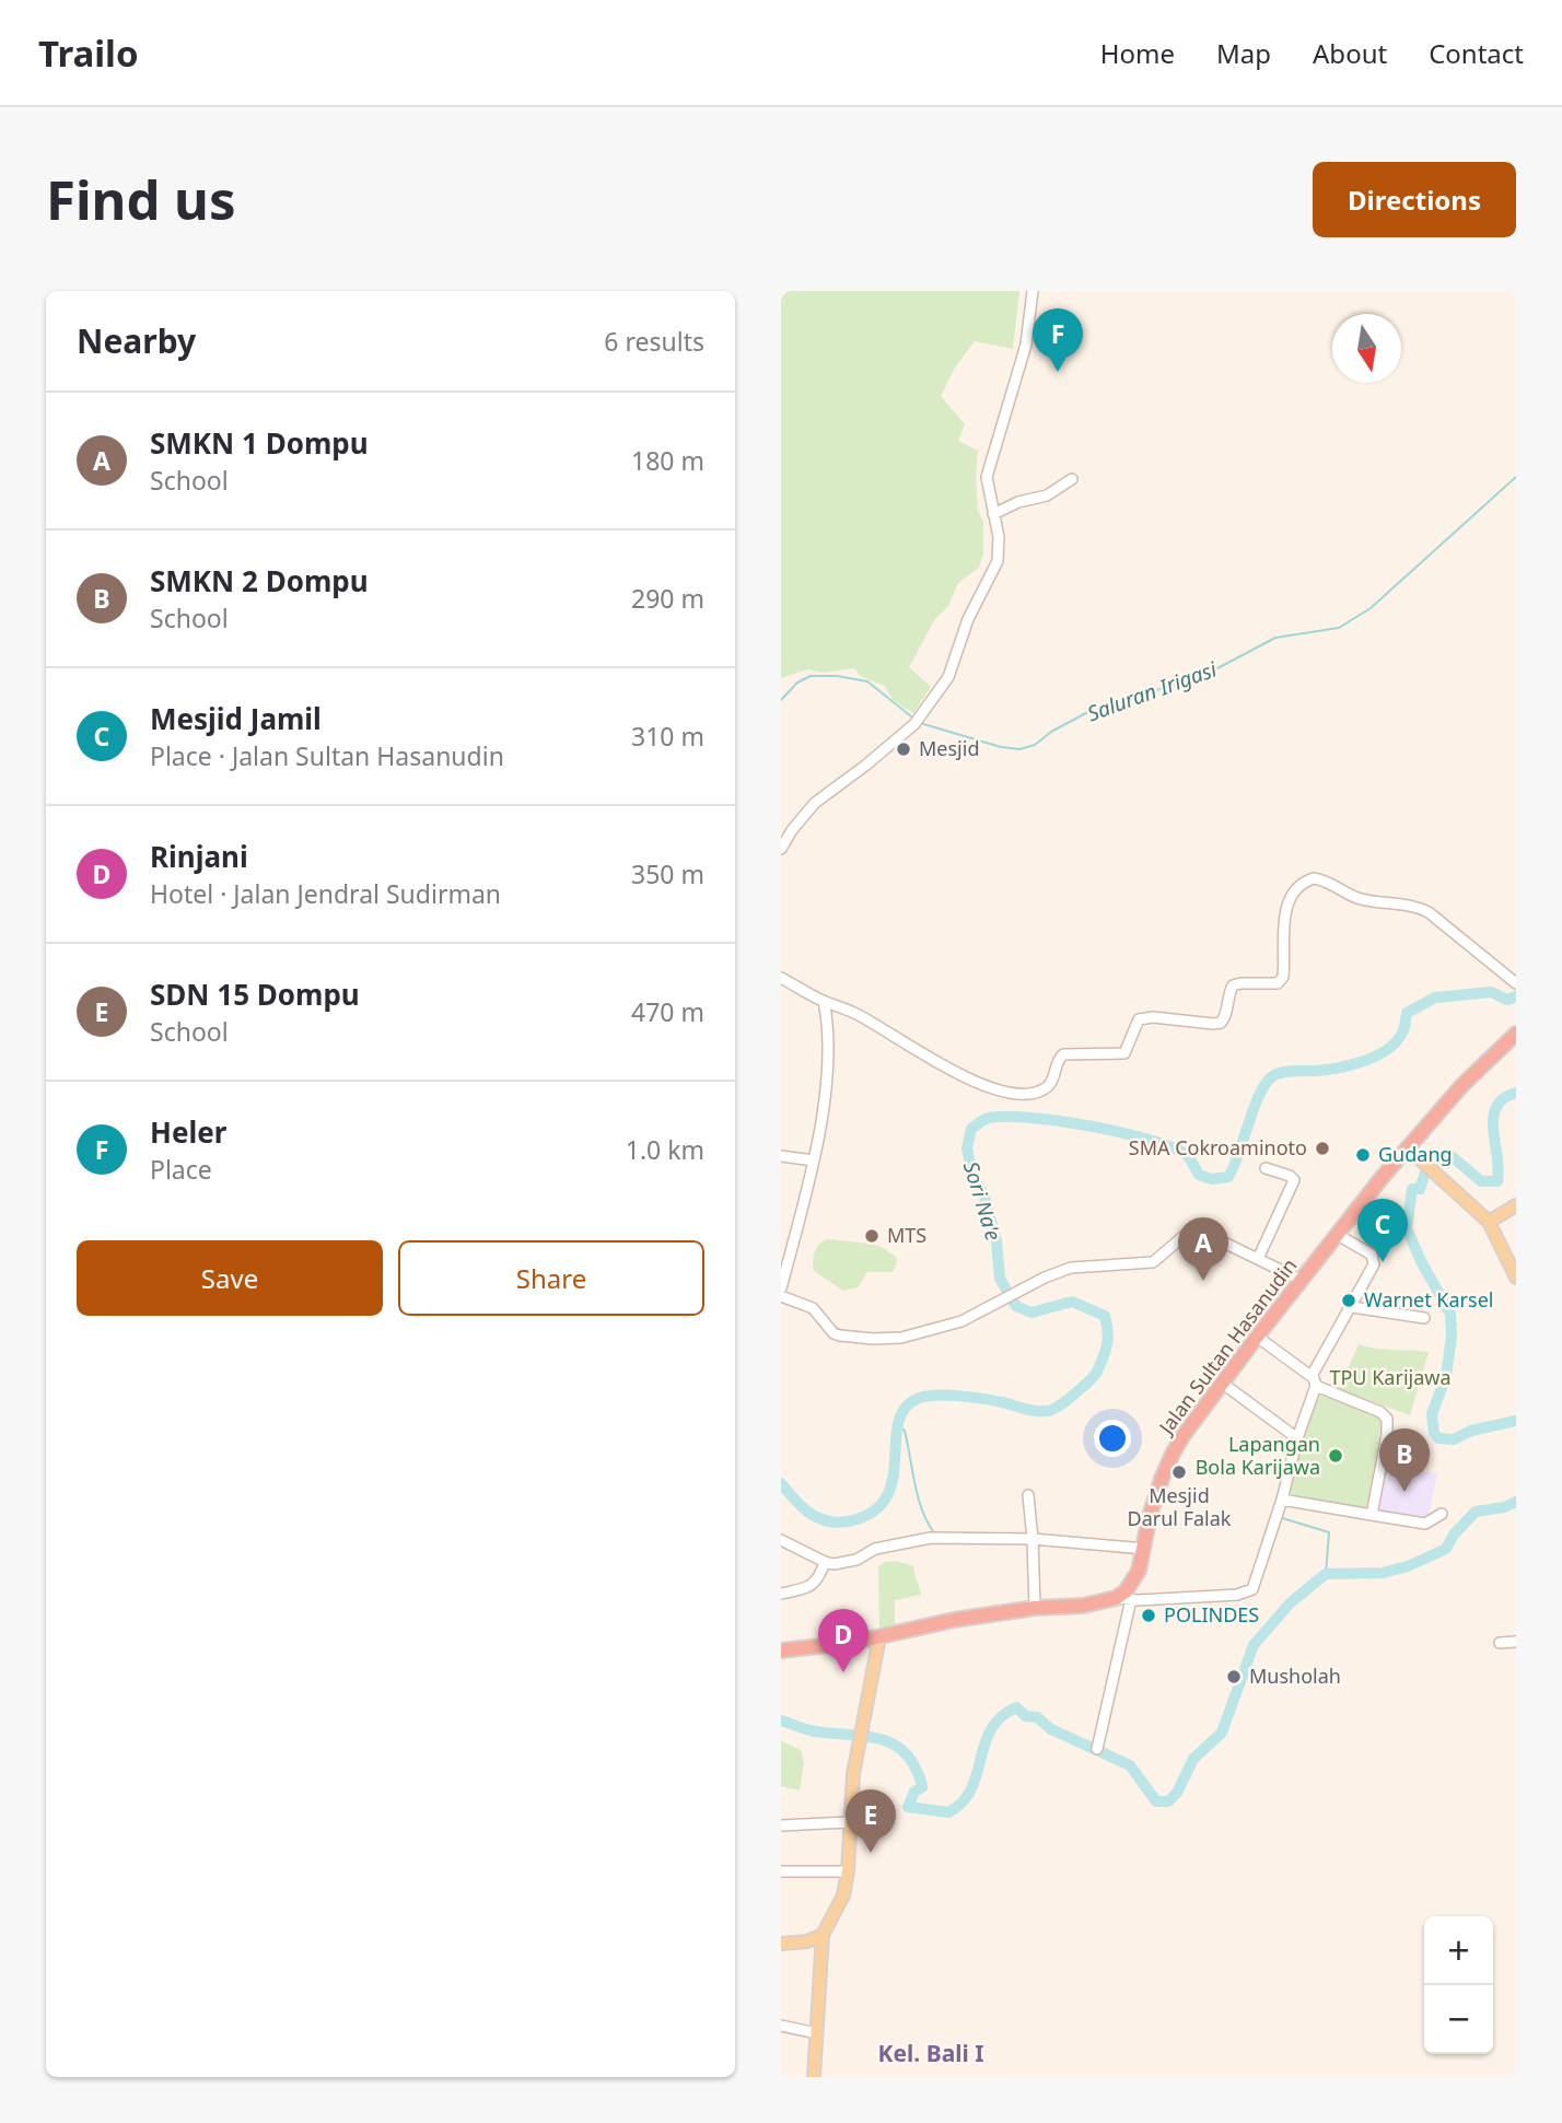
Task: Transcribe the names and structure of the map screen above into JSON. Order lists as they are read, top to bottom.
{
  "streets": {
    "highway": ["Jalan Sultan Hasanudin"]
  },
  "districts": ["Kel. Bali I"],
  "water": ["Saluran Irigasi", "Sori Na'e"],
  "parks": ["TPU Karijawa"],
  "places": [
    "Mesjid",
    "SMA Cokroaminoto",
    "Gudang",
    "MTS",
    "Warnet Karsel",
    "Lapangan Bola Karijawa",
    "Mesjid Darul Falak",
    "POLINDES",
    "Musholah"
  ],
  "north": "bottom",
  "page": {
    "header": "Trailo",
    "nav": [
      "Home",
      "Map",
      "About",
      "Contact"
    ],
    "buttons": [
      "Directions",
      ["Save", "Share"]
    ],
    "title": "Find us",
    "heading": ["Nearby", "6 results"],
    "pins": [
      "F",
      "C",
      "A",
      "B",
      "D",
      "E"
    ],
    "list": [
      {
        "mark": "A",
        "name": "SMKN 1 Dompu",
        "note": "School",
        "value": "180 m"
      },
      {
        "mark": "B",
        "name": "SMKN 2 Dompu",
        "note": "School",
        "value": "290 m"
      },
      {
        "mark": "C",
        "name": "Mesjid Jamil",
        "note": "Place · Jalan Sultan Hasanudin",
        "value": "310 m"
      },
      {
        "mark": "D",
        "name": "Rinjani",
        "note": "Hotel · Jalan Jendral Sudirman",
        "value": "350 m"
      },
      {
        "mark": "E",
        "name": "SDN 15 Dompu",
        "note": "School",
        "value": "470 m"
      },
      {
        "mark": "F",
        "name": "Heler",
        "note": "Place",
        "value": "1.0 km"
      }
    ],
    "map_buttons": ["+", "−"]
  }
}
